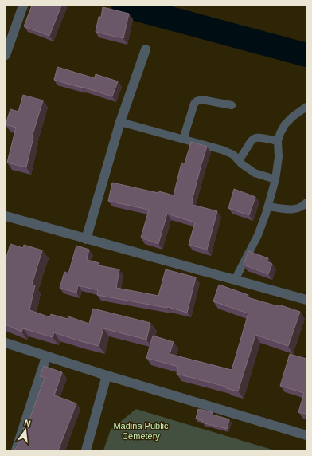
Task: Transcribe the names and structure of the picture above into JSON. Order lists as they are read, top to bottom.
{
  "parks": ["Madina Public Cemetery"],
  "north": "top"
}
